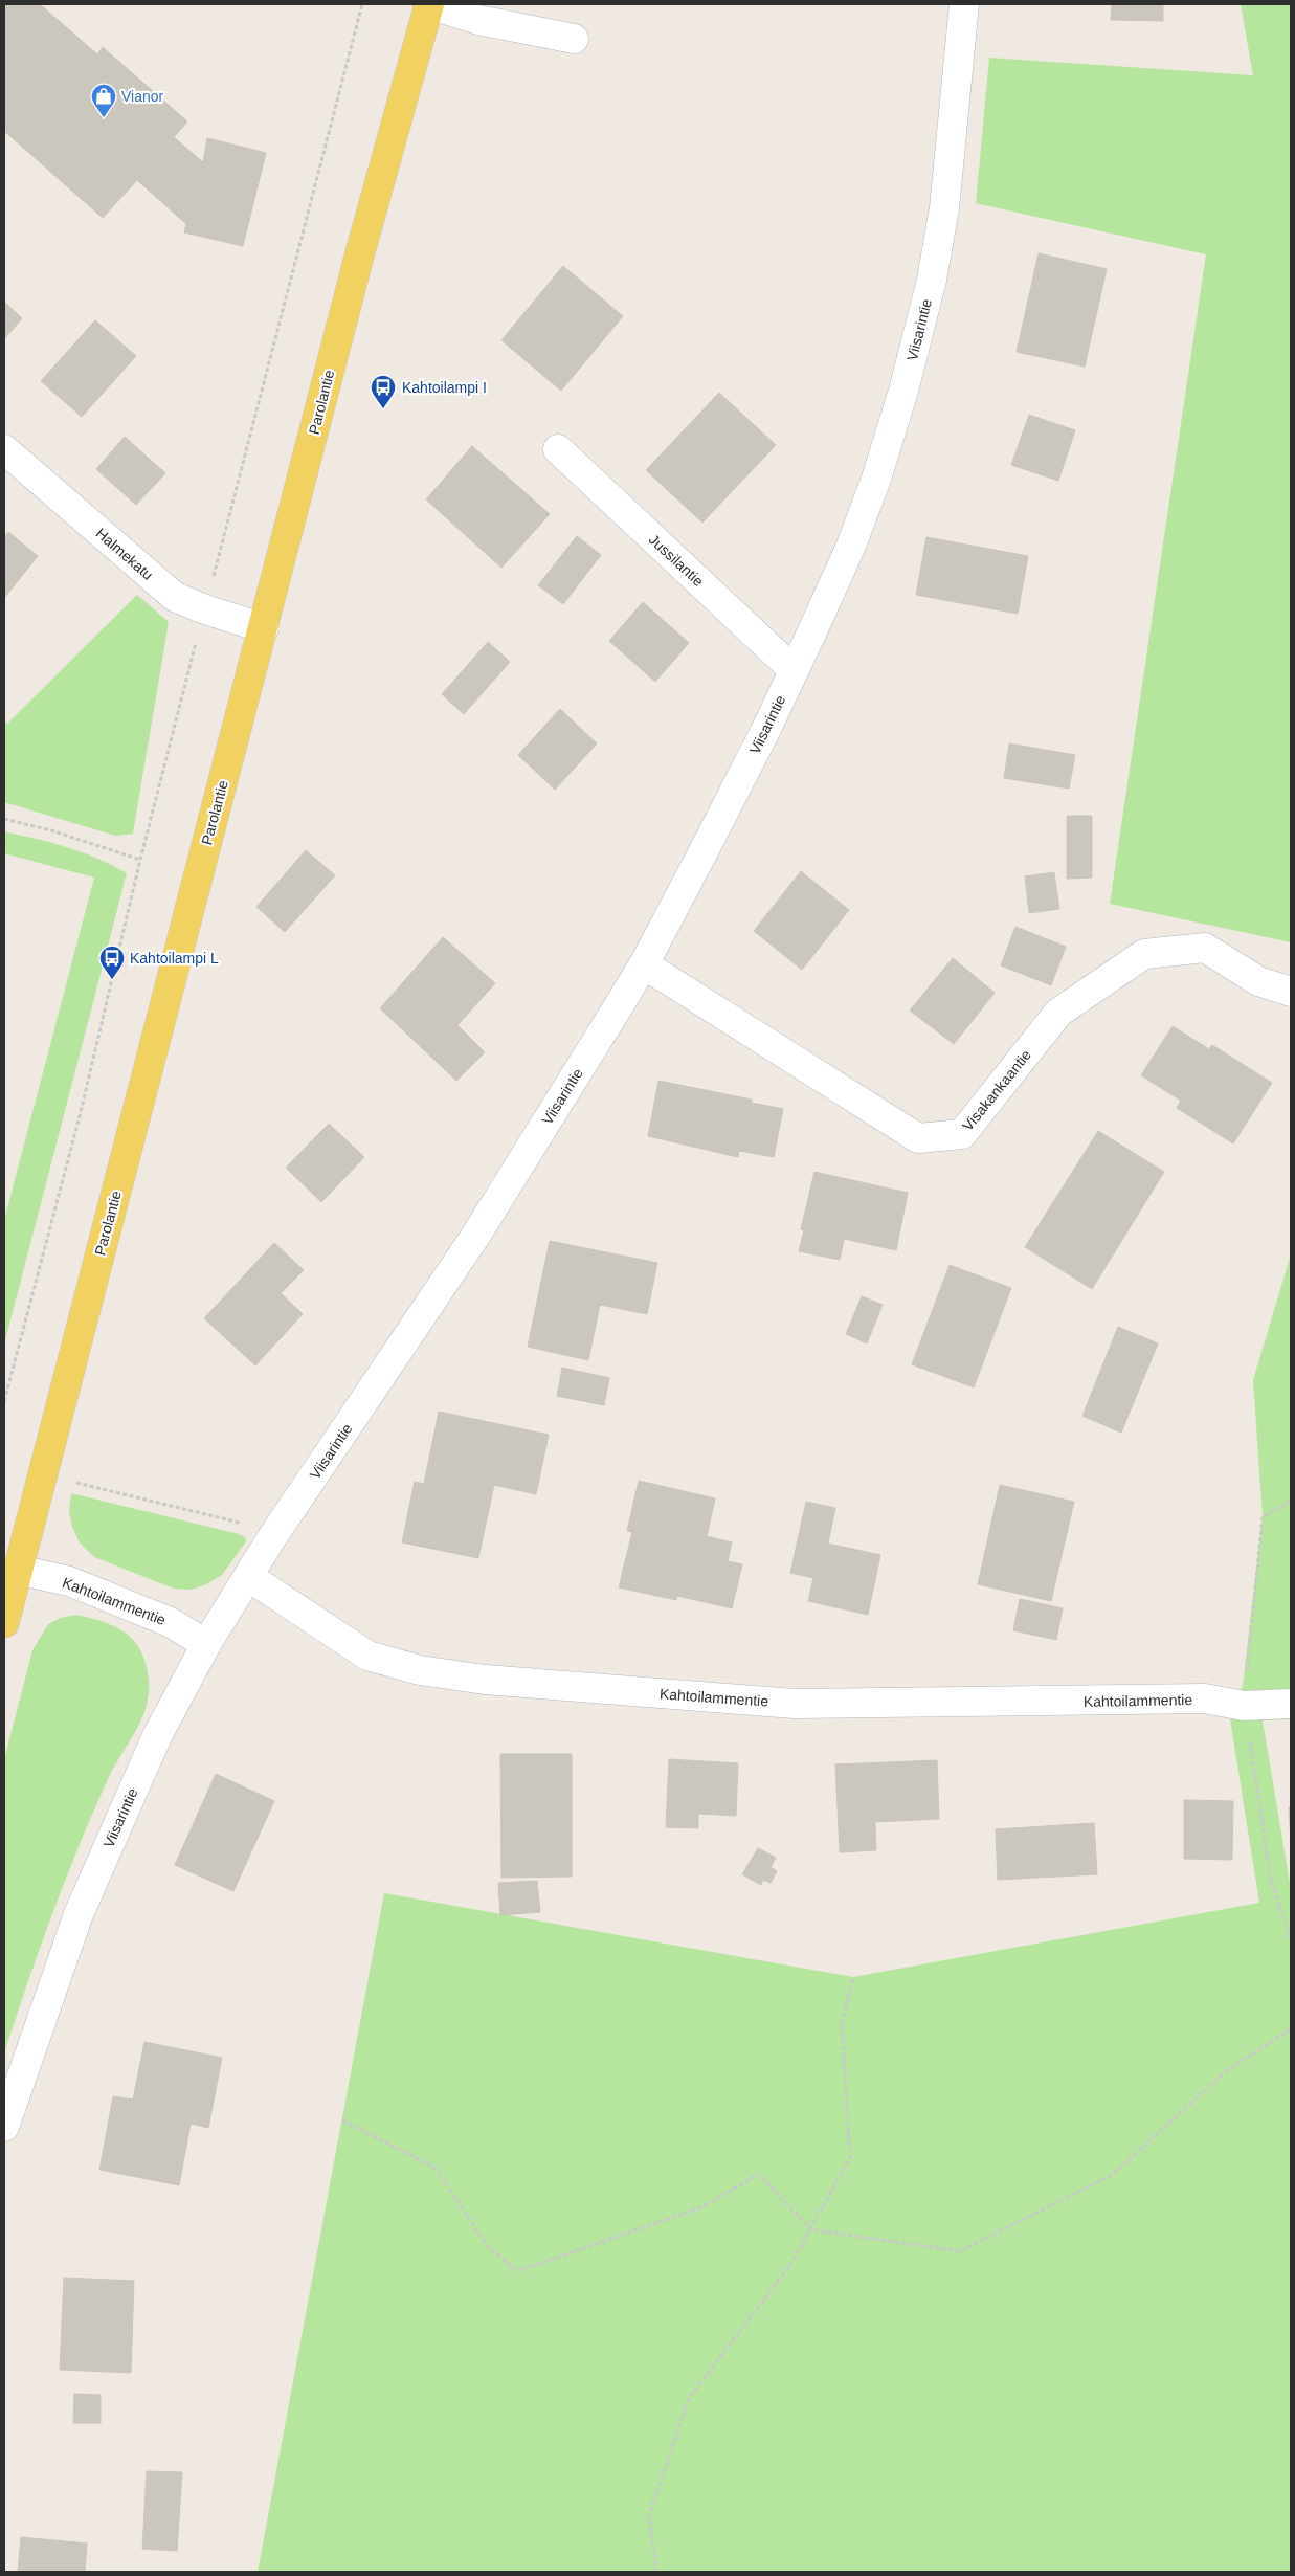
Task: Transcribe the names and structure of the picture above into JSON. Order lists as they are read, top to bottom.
{
  "streets": {
    "main road": ["Parolantie"],
    "street": [
      "Viisarintie",
      "Halmekatu",
      "Jussilantie",
      "Visakankaantie",
      "Kahtoilammentie"
    ]
  },
  "crossings": [
    ["Viisarintie", "Jussilantie"],
    ["Viisarintie", "Visakankaantie"],
    ["Viisarintie", "Kahtoilammentie"],
    ["Parolantie", "Halmekatu"],
    ["Parolantie", "Kahtoilammentie"]
  ],
  "places": {
    "shop": ["Vianor"],
    "bus stop": ["Kahtoilampi I", "Kahtoilampi L"]
  }
}
